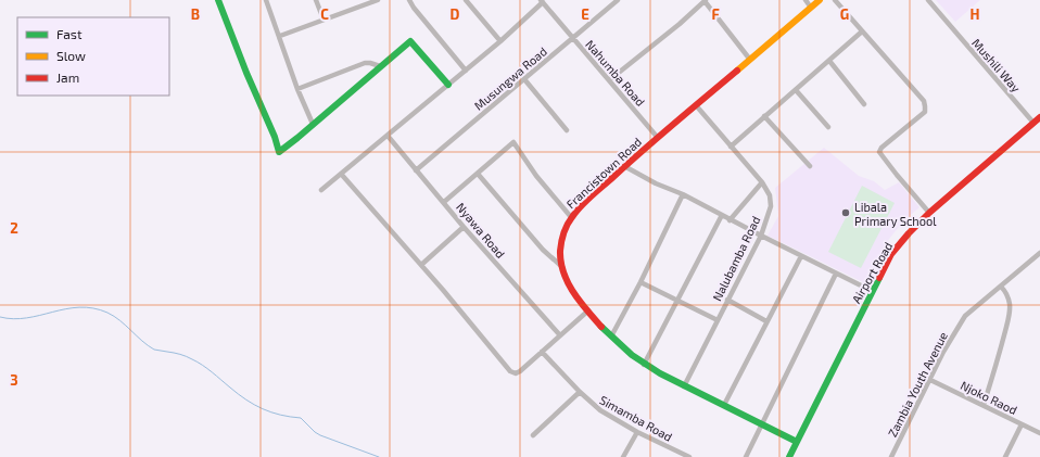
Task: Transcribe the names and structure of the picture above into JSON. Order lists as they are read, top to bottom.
{
  "streets": {
    "street": [
      "Mushili Way",
      "Nahumba Road",
      "Musungwa Road",
      "Francistown Road",
      "Nyawa Road",
      "Nalubamba Road",
      "Airport Road",
      "Zambia Youth Avenue",
      "Njoko Raod",
      "Simamba Road"
    ]
  },
  "crossings": [
    ["Mushili Way", "Airport Road"],
    ["Nahumba Road", "Musungwa Road"],
    ["Nahumba Road", "Francistown Road"],
    ["Musungwa Road", "Nyawa Road"],
    ["Francistown Road", "Nalubamba Road"],
    ["Francistown Road", "Airport Road"],
    ["Zambia Youth Avenue", "Njoko Raod"]
  ],
  "places": ["Libala Primary School"],
  "legend": ["Fast", "Slow", "Jam"],
  "grid": {
    "columns": [
      "B",
      "C",
      "D",
      "E",
      "F",
      "G",
      "H"
    ],
    "rows": ["2", "3"]
  }
}
